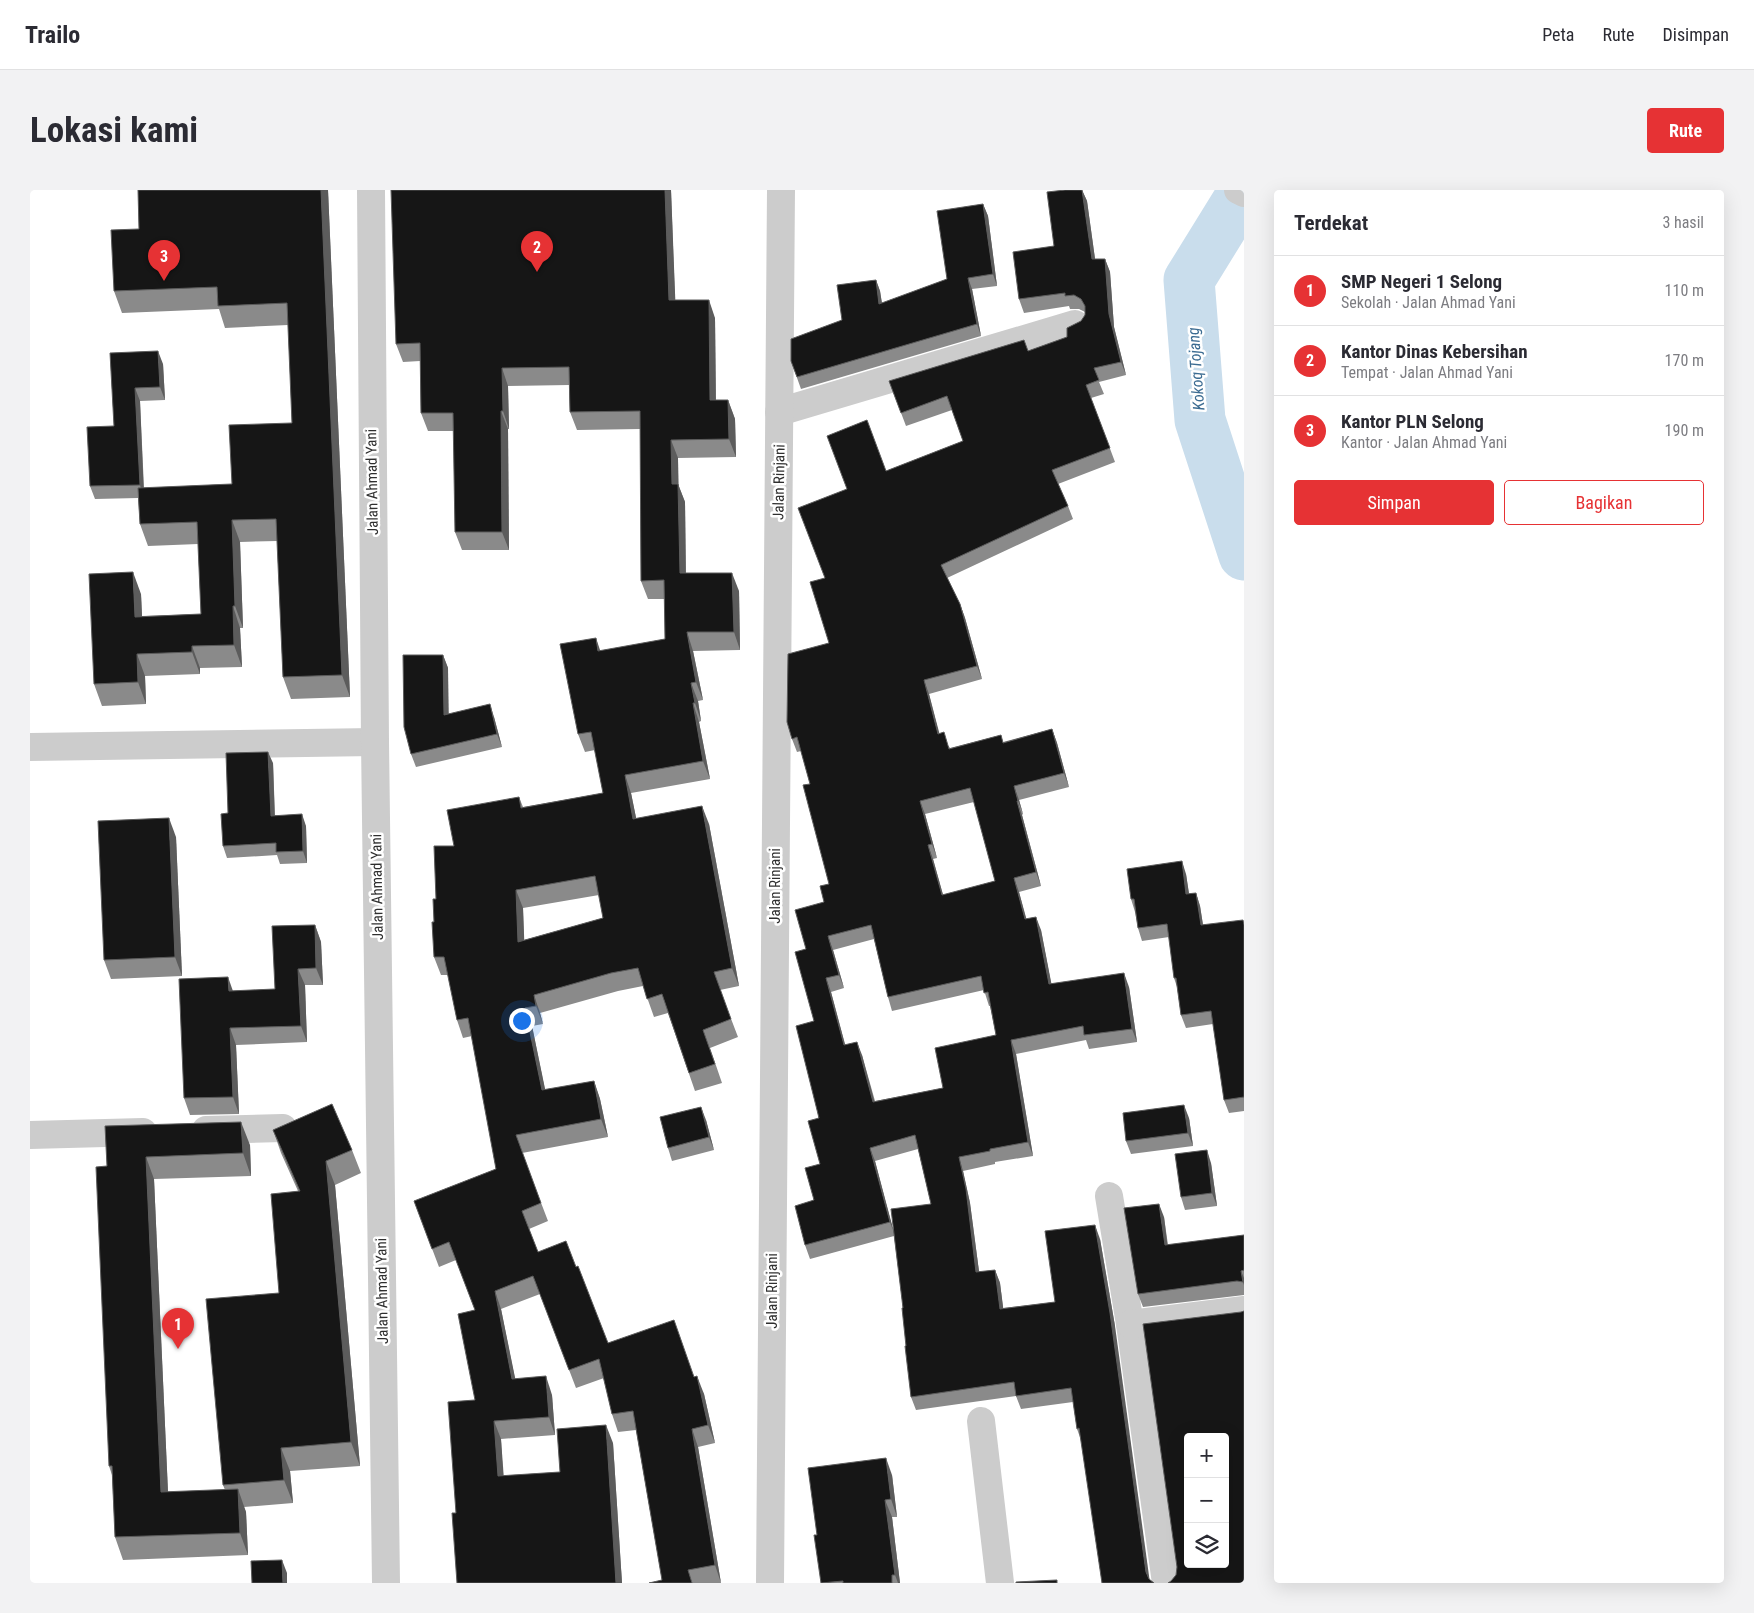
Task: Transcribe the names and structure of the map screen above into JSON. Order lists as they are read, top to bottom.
{
  "streets": {
    "street": ["Jalan Ahmad Yani", "Jalan Rinjani"]
  },
  "water": ["Kokoq Tojang"],
  "page": {
    "header": "Trailo",
    "nav": ["Peta", "Rute", "Disimpan"],
    "buttons": [
      "Rute",
      ["Simpan", "Bagikan"]
    ],
    "title": "Lokasi kami",
    "heading": ["Terdekat", "3 hasil"],
    "pins": ["2", "3", "1"],
    "list": [
      {
        "mark": "1",
        "name": "SMP Negeri 1 Selong",
        "note": "Sekolah · Jalan Ahmad Yani",
        "value": "110 m"
      },
      {
        "mark": "2",
        "name": "Kantor Dinas Kebersihan",
        "note": "Tempat · Jalan Ahmad Yani",
        "value": "170 m"
      },
      {
        "mark": "3",
        "name": "Kantor PLN Selong",
        "note": "Kantor · Jalan Ahmad Yani",
        "value": "190 m"
      }
    ],
    "map_buttons": ["+", "−"]
  }
}
